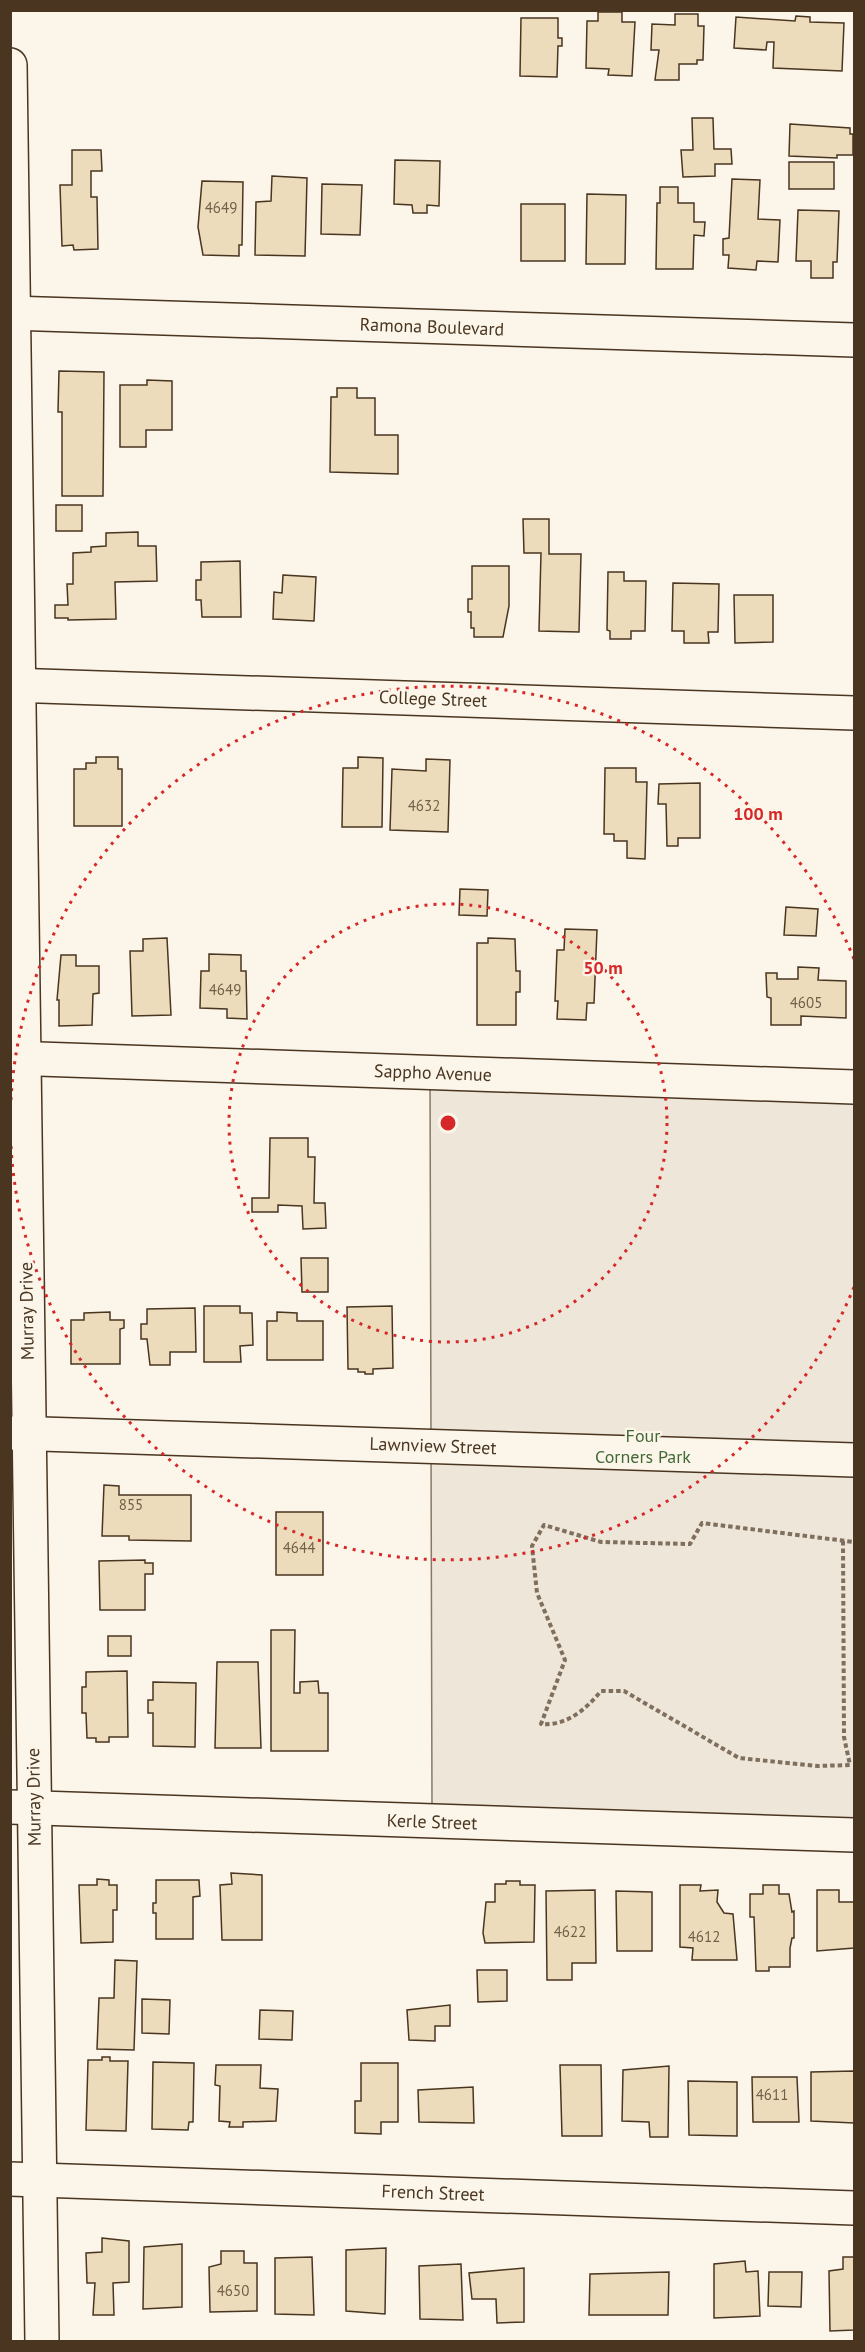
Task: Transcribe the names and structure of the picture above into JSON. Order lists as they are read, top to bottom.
{
  "streets": {
    "street": [
      "Ramona Boulevard",
      "College Street",
      "Sappho Avenue",
      "Murray Drive",
      "Lawnview Street",
      "Kerle Street",
      "French Street"
    ]
  },
  "crossings": [
    ["Ramona Boulevard", "Murray Drive"],
    ["College Street", "Murray Drive"],
    ["Sappho Avenue", "Murray Drive"],
    ["Murray Drive", "Lawnview Street"],
    ["Murray Drive", "Kerle Street"],
    ["Murray Drive", "French Street"]
  ],
  "parks": ["Four Corners Park"],
  "house_numbers": [
    "4649",
    "4632",
    "4649",
    "4605",
    "855",
    "4644",
    "4622",
    "4612",
    "4611",
    "4650"
  ],
  "rings": ["100 m", "50 m"]
}
